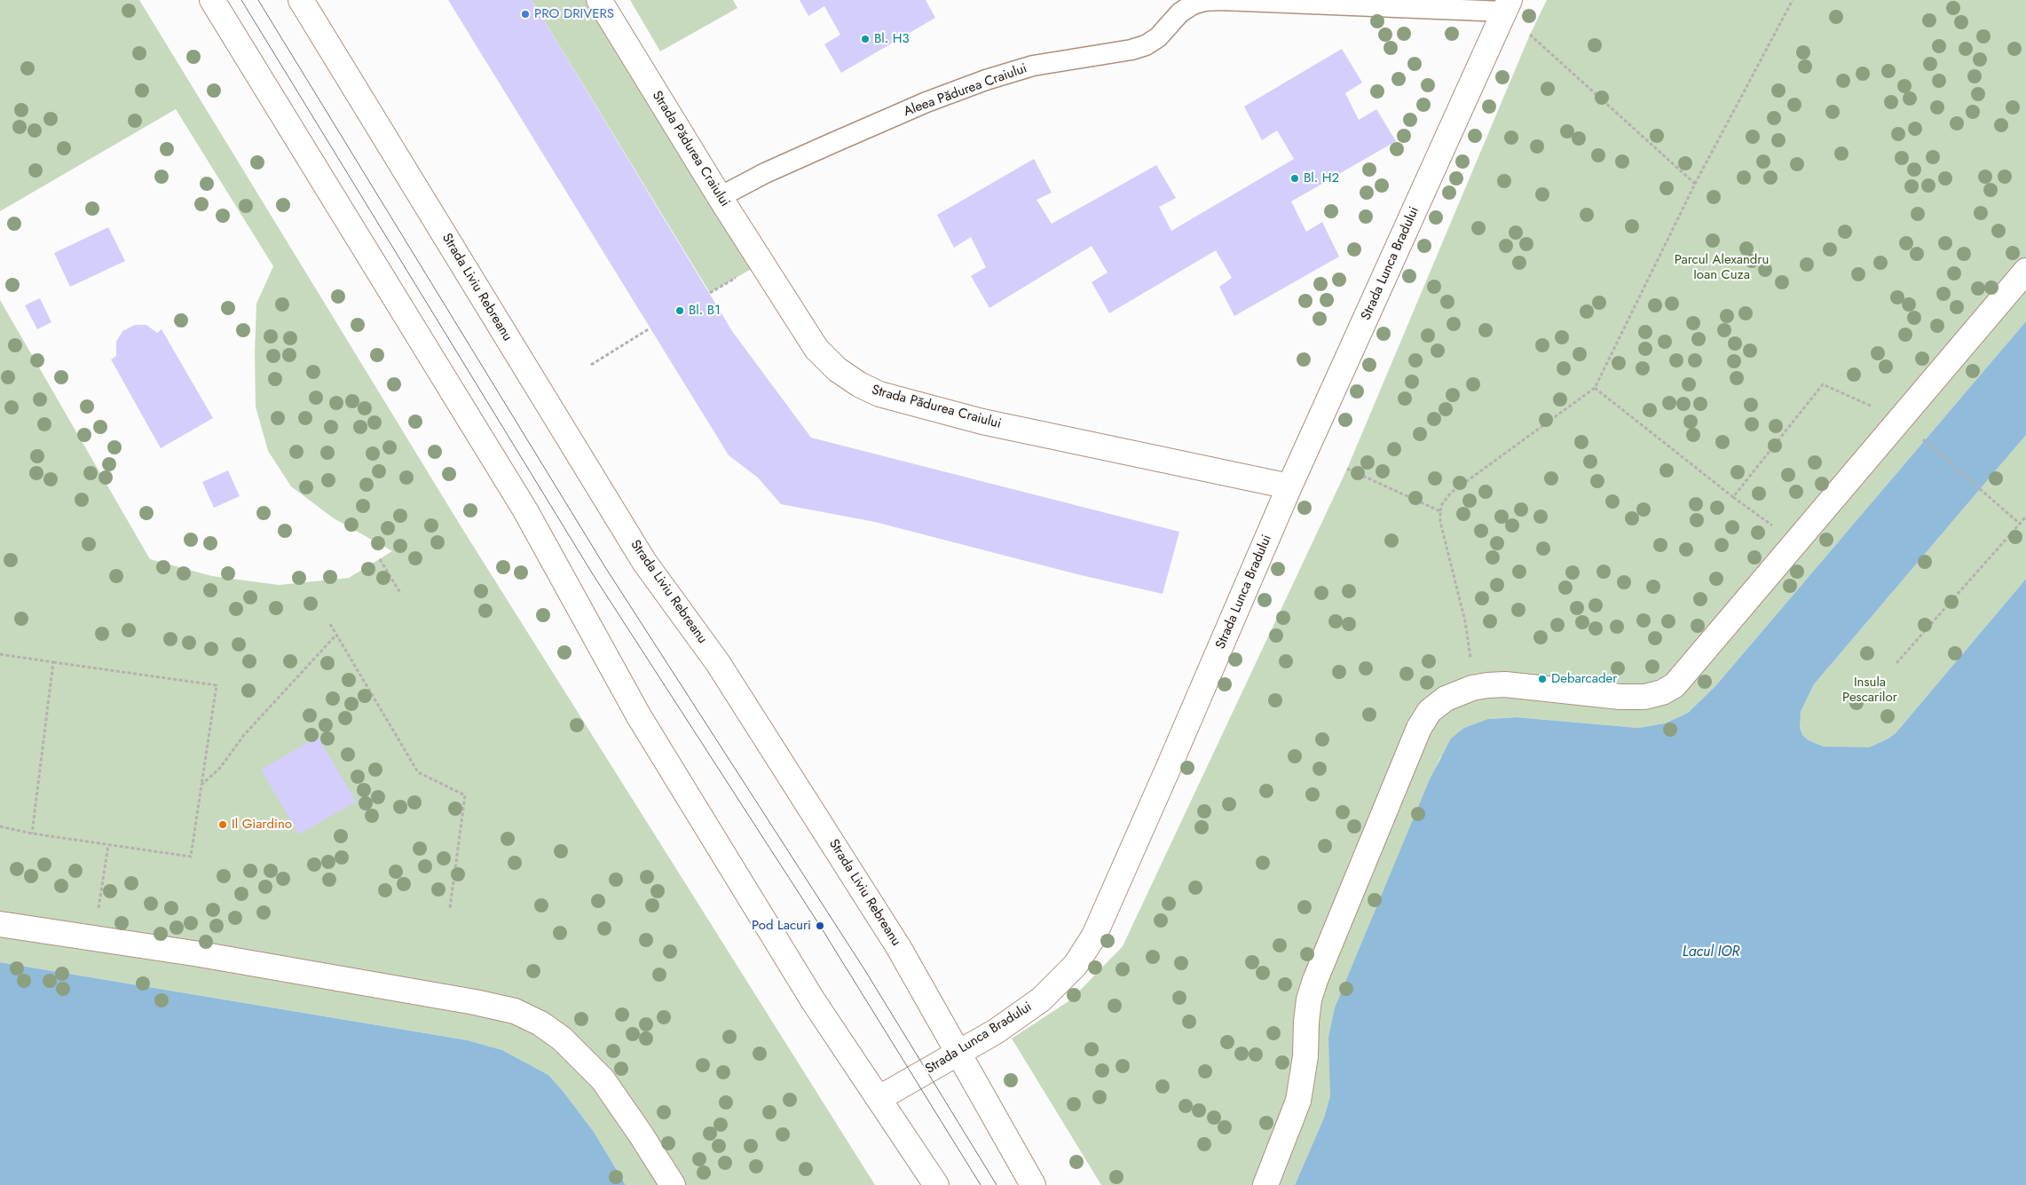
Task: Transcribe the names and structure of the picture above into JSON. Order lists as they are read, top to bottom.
{
  "streets": {
    "street": ["Strada Pădurea Craiului", "Strada Lunca Bradului", "Strada Liviu Rebreanu"],
    "lane": ["Aleea Pădurea Craiului"]
  },
  "crossings": [
    ["Aleea Pădurea Craiului", "Strada Pădurea Craiului"],
    ["Aleea Pădurea Craiului", "Strada Lunca Bradului"],
    ["Strada Pădurea Craiului", "Strada Lunca Bradului"],
    ["Strada Lunca Bradului", "Strada Liviu Rebreanu"]
  ],
  "water": ["Lacul IOR"],
  "parks": ["Parcul Alexandru Ioan Cuza", "Insula Pescarilor"],
  "places": [
    "PRO DRIVERS",
    "Bl. H3",
    "Bl. H2",
    "Bl. B1",
    "Debarcader",
    "Il Giardino",
    "Pod Lacuri"
  ]
}
